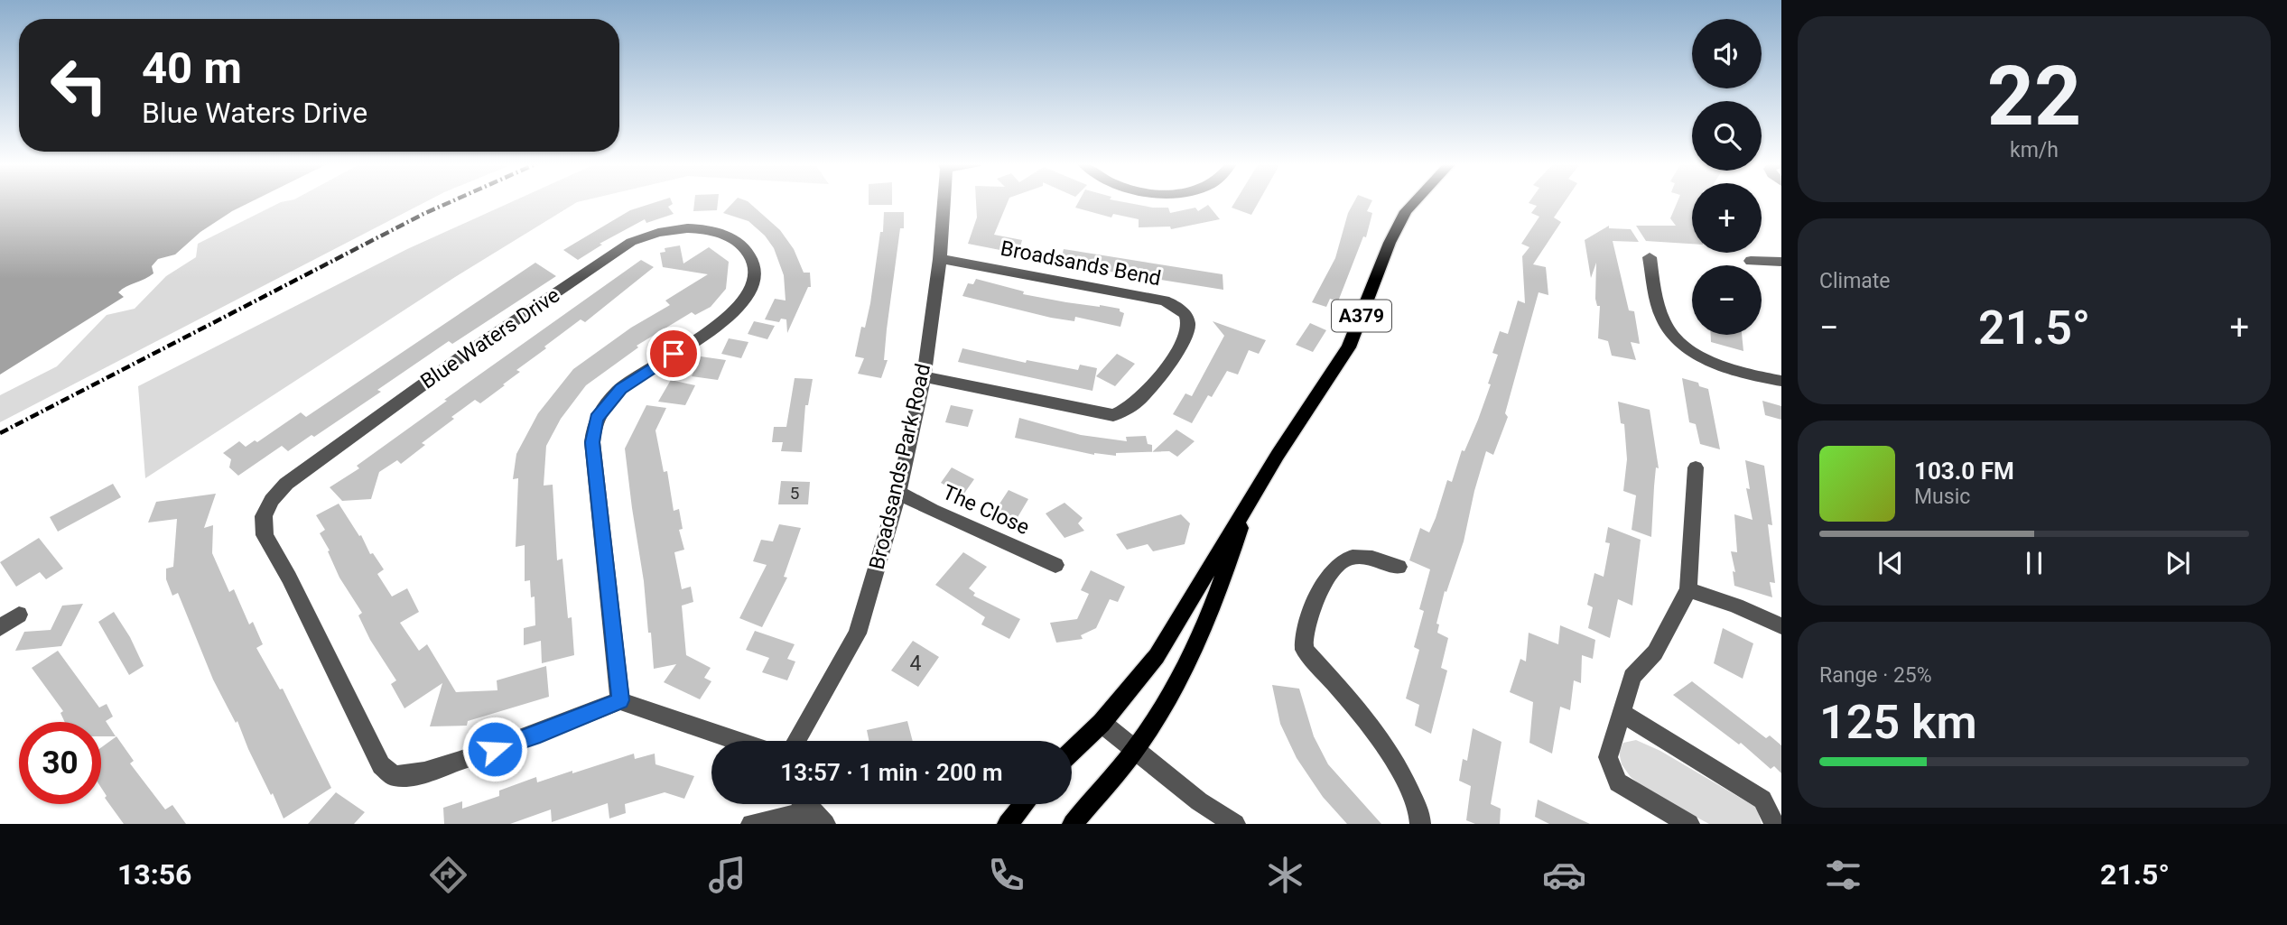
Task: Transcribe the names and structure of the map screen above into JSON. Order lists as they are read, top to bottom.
{
  "streets": {
    "main road": ["A379"],
    "street": [
      "Broadsands Bend",
      "Blue Waters Drive",
      "Broadsands Park Road",
      "The Close"
    ]
  },
  "crossings": [
    ["Broadsands Bend", "Broadsands Park Road"],
    ["Broadsands Park Road", "The Close"]
  ],
  "house_numbers": ["5", "4"],
  "page": {
    "tile": [
      ["22", "km/h"],
      "Climate",
      ["Range · 25%", "125 km"]
    ],
    "map_buttons": ["+", "−"],
    "turn": ["40 m", "Blue Waters Drive"],
    "heat": ["−", "21.5°", "+"],
    "song": ["103.0 FM", "Music"],
    "limit": "30",
    "trip": "13:57 · 1 min · 200 m",
    "tabs": ["13:56", "21.5°"]
  }
}
